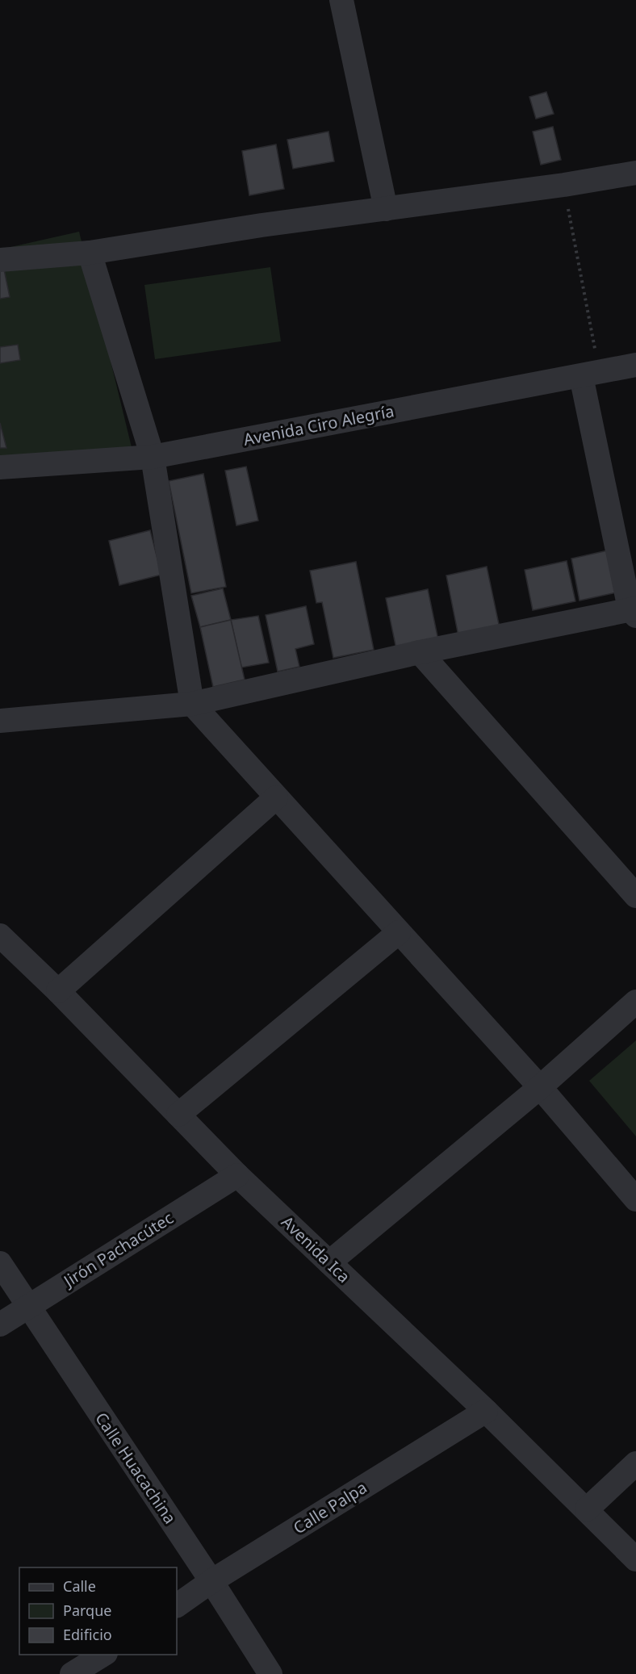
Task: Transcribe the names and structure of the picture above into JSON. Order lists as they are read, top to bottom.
{
  "streets": {
    "street": [
      "Avenida Ciro Alegría",
      "Jirón Pachacútec",
      "Avenida Ica",
      "Calle Huacachina",
      "Calle Palpa"
    ]
  },
  "crossings": [
    ["Jirón Pachacútec", "Avenida Ica"],
    ["Jirón Pachacútec", "Calle Huacachina"],
    ["Avenida Ica", "Calle Palpa"],
    ["Calle Huacachina", "Calle Palpa"]
  ],
  "legend": ["Calle", "Parque", "Edificio"]
}
